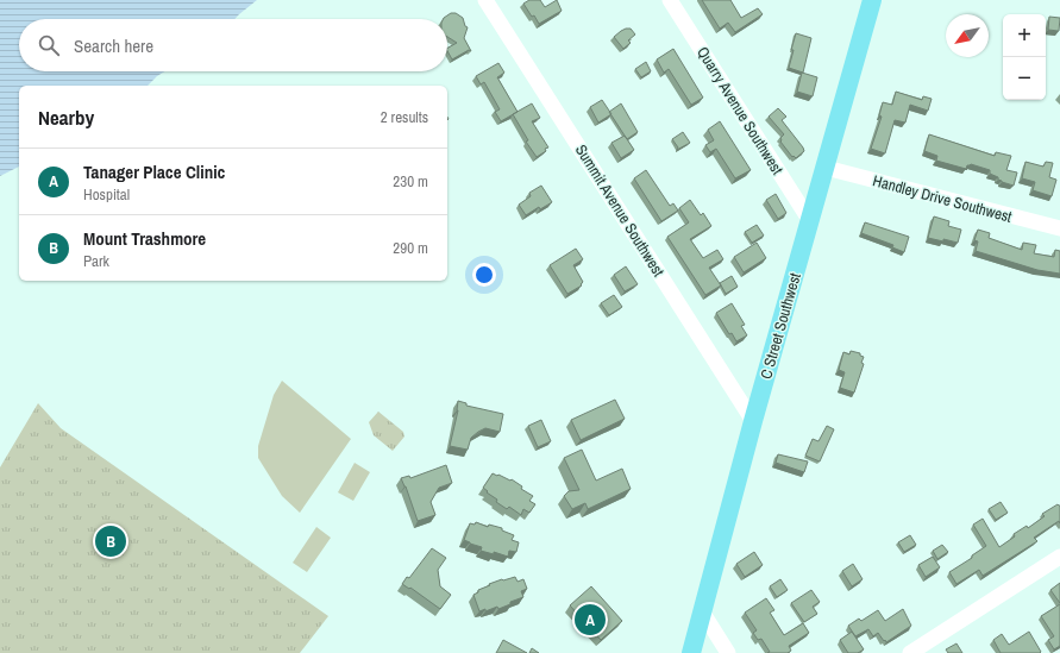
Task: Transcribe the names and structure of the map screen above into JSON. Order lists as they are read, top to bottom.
{
  "streets": {
    "main road": ["C Street Southwest"],
    "street": ["Quarry Avenue Southwest", "Handley Drive Southwest", "Summit Avenue Southwest"]
  },
  "crossings": [
    ["Quarry Avenue Southwest", "C Street Southwest"],
    ["Handley Drive Southwest", "C Street Southwest"],
    ["Summit Avenue Southwest", "C Street Southwest"]
  ],
  "north": "bottom left",
  "page": {
    "map_buttons": ["+", "−"],
    "search": "Search here",
    "heading": ["Nearby", "2 results"],
    "list": [
      {
        "mark": "A",
        "name": "Tanager Place Clinic",
        "note": "Hospital",
        "value": "230 m"
      },
      {
        "mark": "B",
        "name": "Mount Trashmore",
        "note": "Park",
        "value": "290 m"
      }
    ],
    "pins": ["B", "A"]
  }
}
